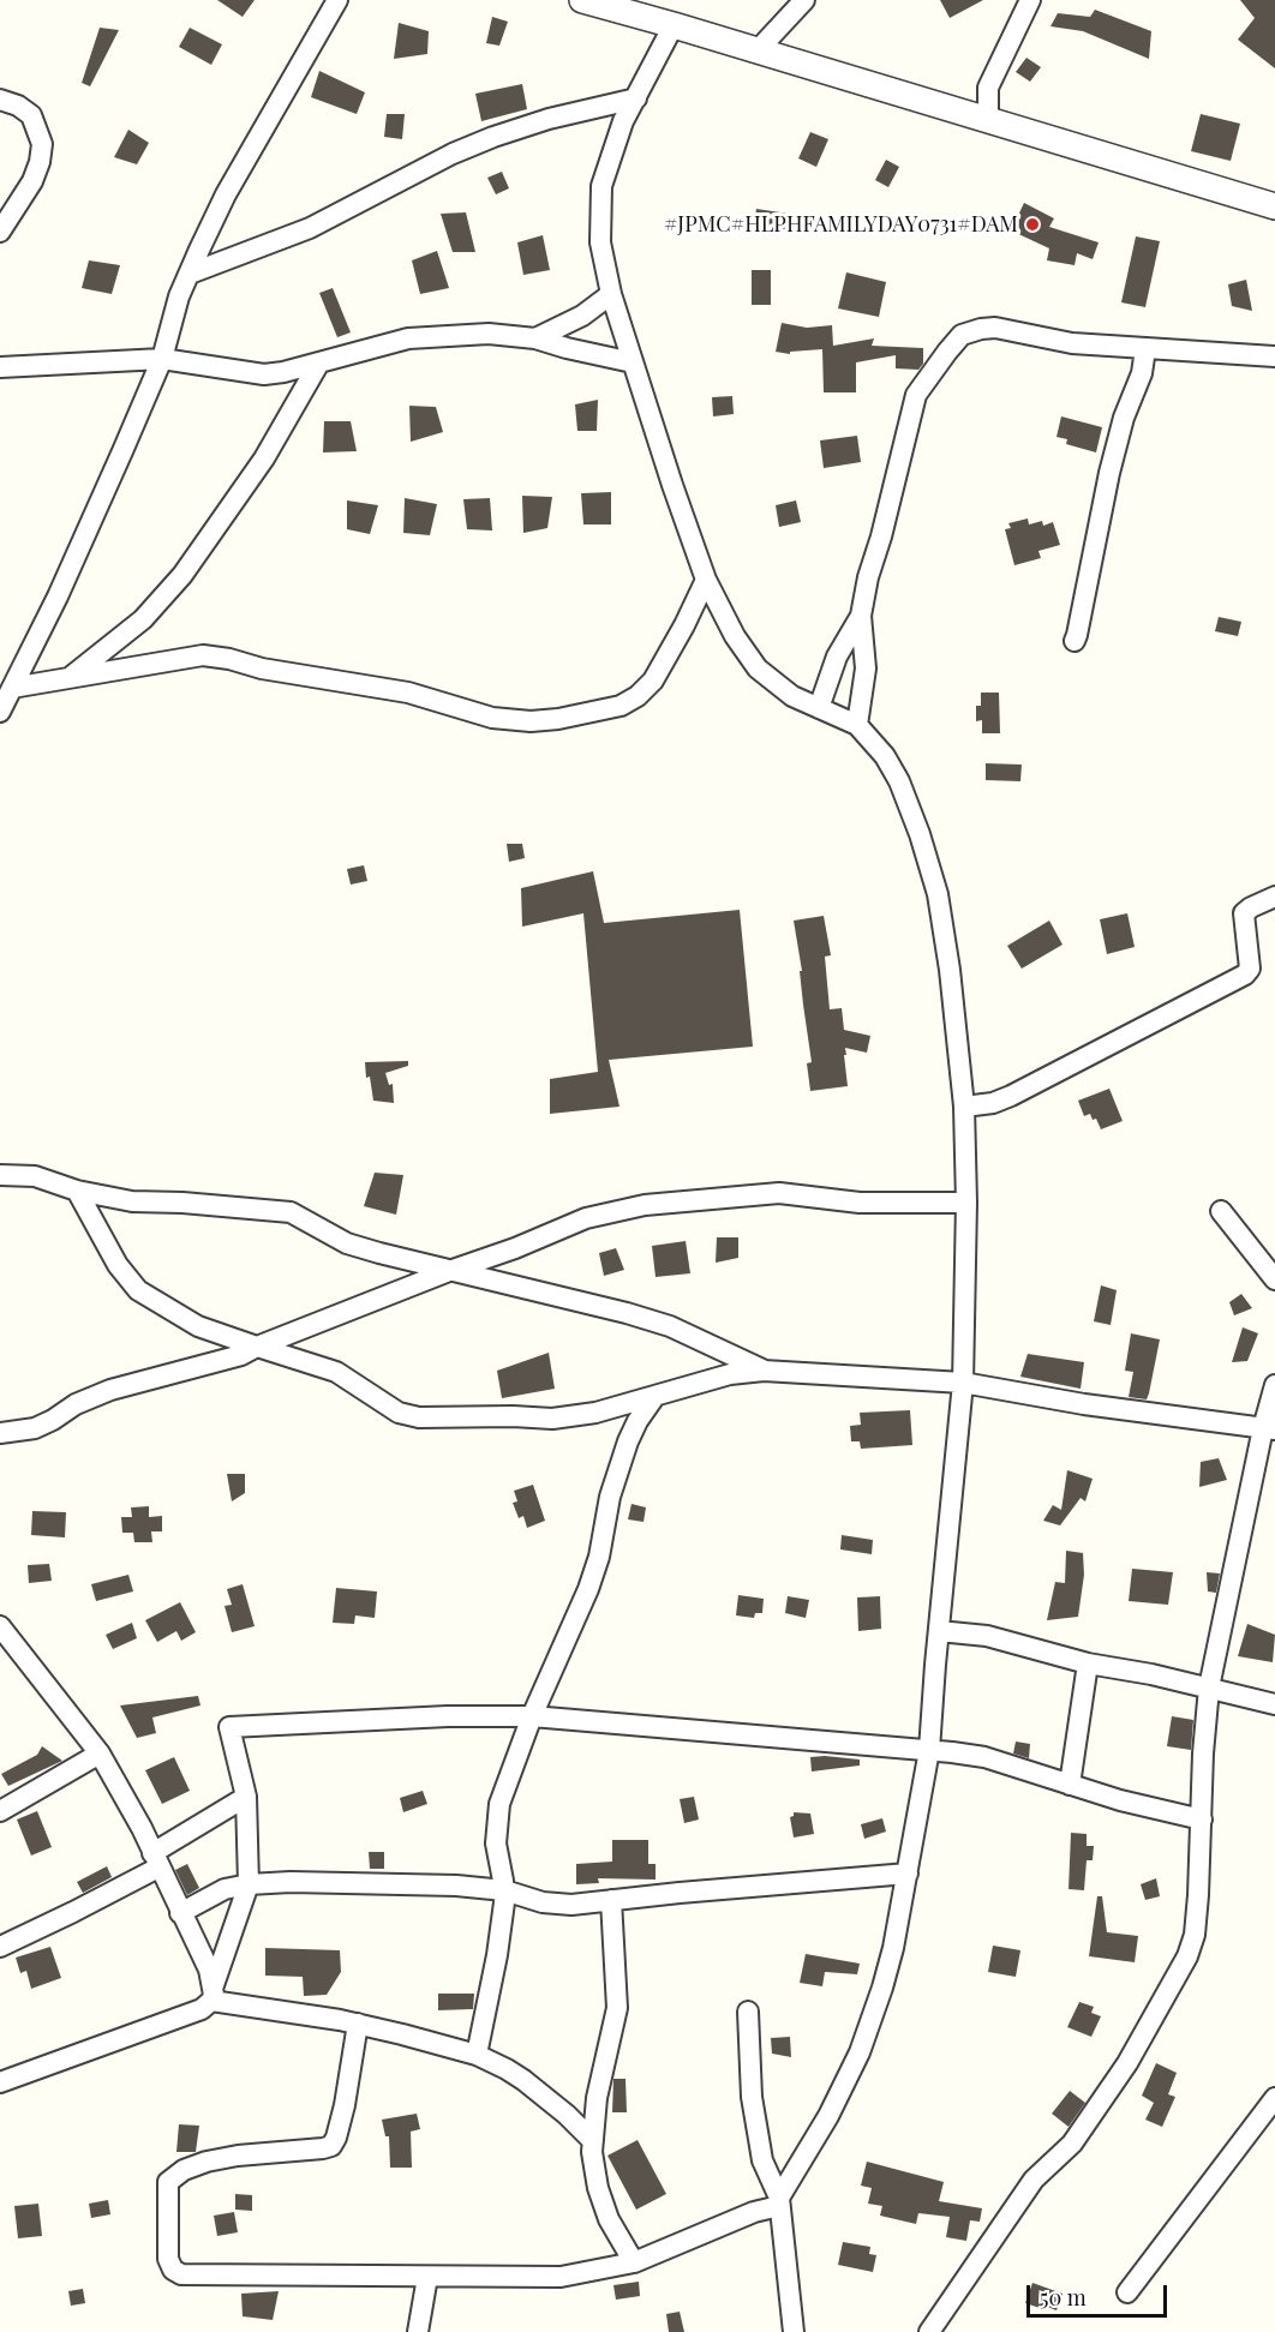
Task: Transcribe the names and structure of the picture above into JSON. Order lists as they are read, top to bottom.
{
  "places": ["#JPMC#HLPHFAMILYDAY0731#DAM"],
  "scale_bar": "50 m"
}
